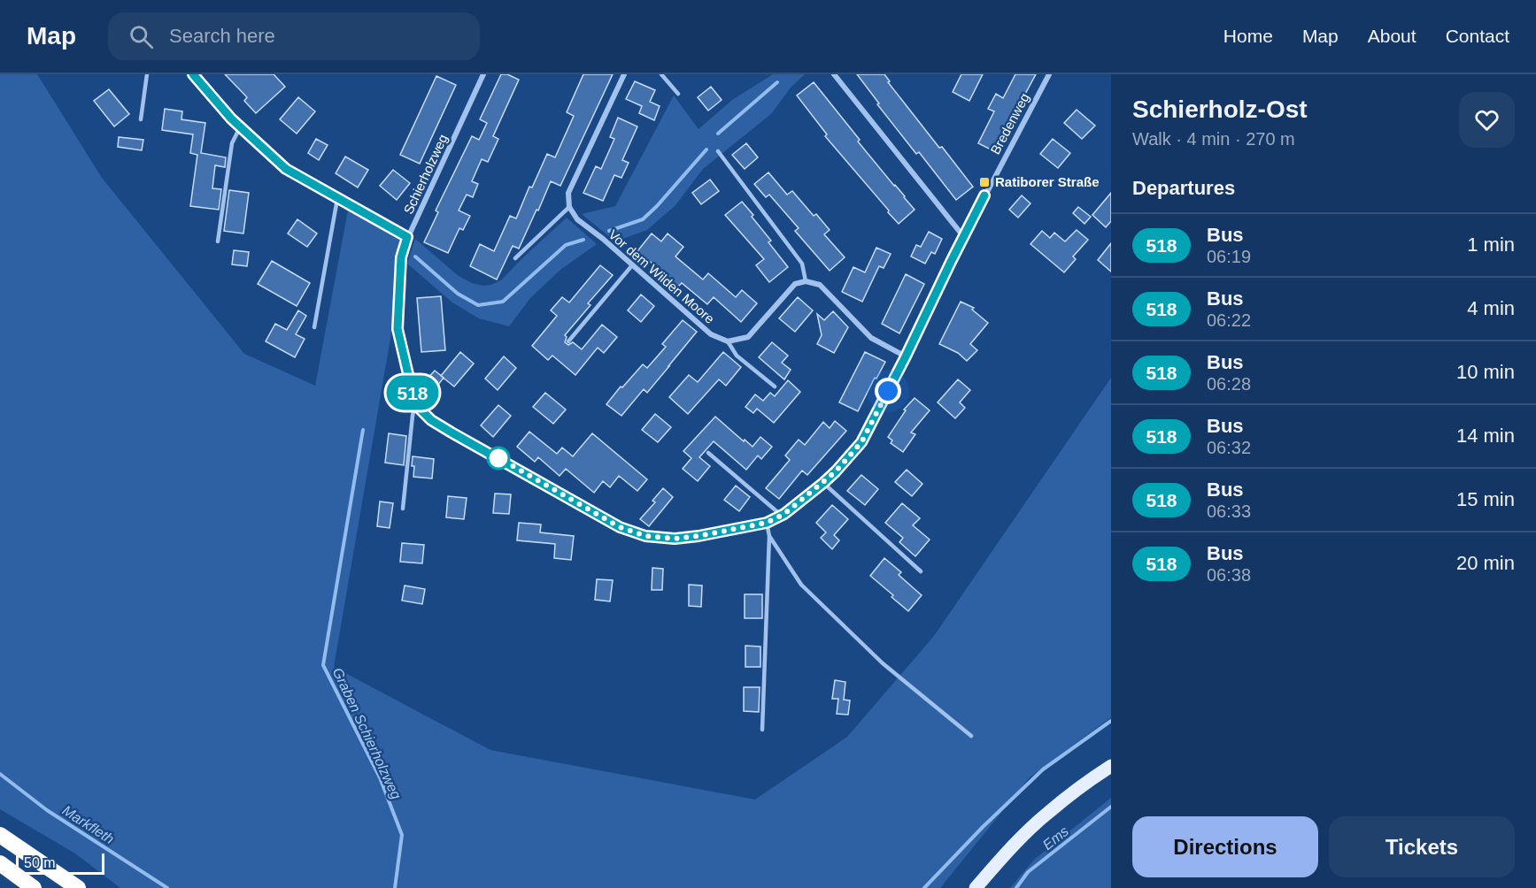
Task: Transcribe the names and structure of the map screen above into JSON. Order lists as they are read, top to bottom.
{
  "streets": {
    "street": ["Bredenweg", "Schierholzweg", "Vor dem Wilden Moore"]
  },
  "water": ["Graben Schierholzweg", "Markfleth", "Ems"],
  "places": {
    "transit": ["Ratiborer Straße"]
  },
  "lines": ["bus line 518"],
  "scale_bar": "50 m",
  "page": {
    "header": "Map",
    "search": "Search here",
    "nav": [
      "Home",
      "Map",
      "About",
      "Contact"
    ],
    "on_map": "518",
    "heading": [
      ["Schierholz-Ost", "Walk · 4 min · 270 m"],
      "Departures"
    ],
    "list": [
      {
        "mark": "518",
        "name": "Bus",
        "note": "06:19",
        "value": "1 min"
      },
      {
        "mark": "518",
        "name": "Bus",
        "note": "06:22",
        "value": "4 min"
      },
      {
        "mark": "518",
        "name": "Bus",
        "note": "06:28",
        "value": "10 min"
      },
      {
        "mark": "518",
        "name": "Bus",
        "note": "06:32",
        "value": "14 min"
      },
      {
        "mark": "518",
        "name": "Bus",
        "note": "06:33",
        "value": "15 min"
      },
      {
        "mark": "518",
        "name": "Bus",
        "note": "06:38",
        "value": "20 min"
      }
    ],
    "buttons": ["Directions", "Tickets"],
    "scale": "50 m"
  }
}
